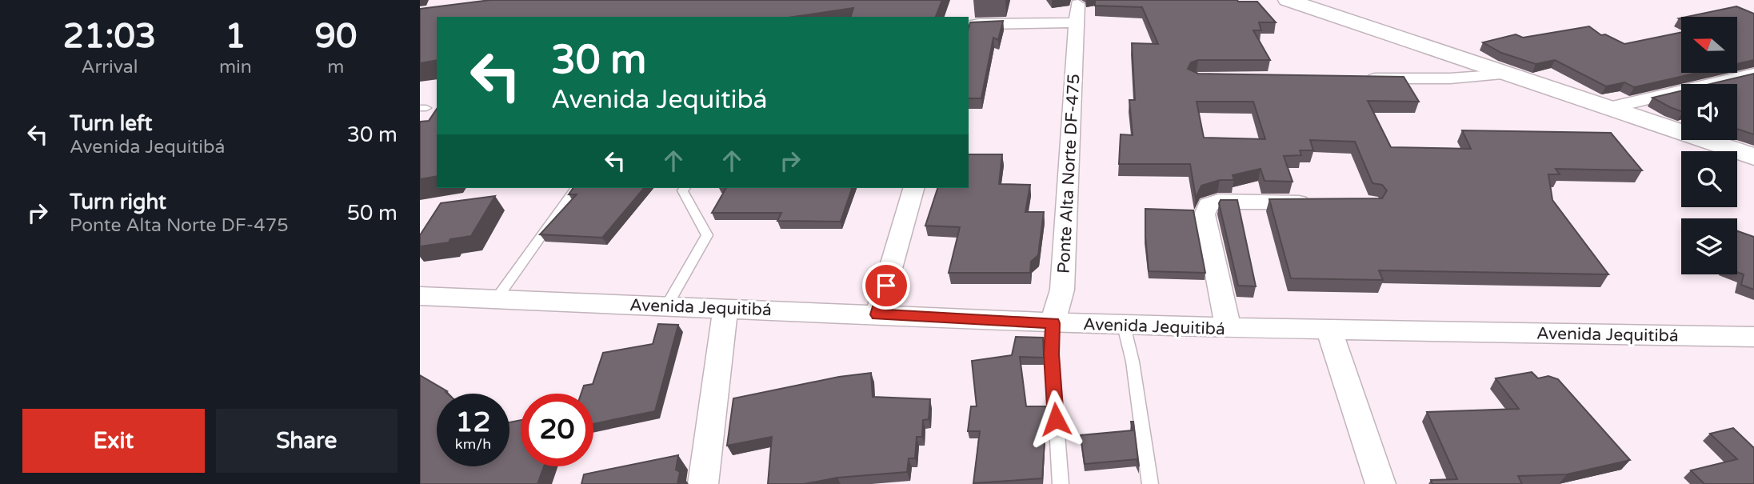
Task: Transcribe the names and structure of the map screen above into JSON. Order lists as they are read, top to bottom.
{
  "streets": {
    "street": ["Ponte Alta Norte DF-475", "Avenida Jequitibá"]
  },
  "crossings": [
    ["Ponte Alta Norte DF-475", "Avenida Jequitibá"]
  ],
  "north": "left",
  "page": {
    "eta": [
      "21:03",
      "Arrival",
      "1",
      "min",
      "90",
      "m"
    ],
    "turn": ["30 m", "Avenida Jequitibá"],
    "list": [
      {
        "name": "Turn left",
        "note": "Avenida Jequitibá",
        "value": "30 m"
      },
      {
        "name": "Turn right",
        "note": "Ponte Alta Norte DF-475",
        "value": "50 m"
      }
    ],
    "speed": "12 km/h",
    "limit": "20",
    "buttons": ["Exit", "Share"]
  }
}
